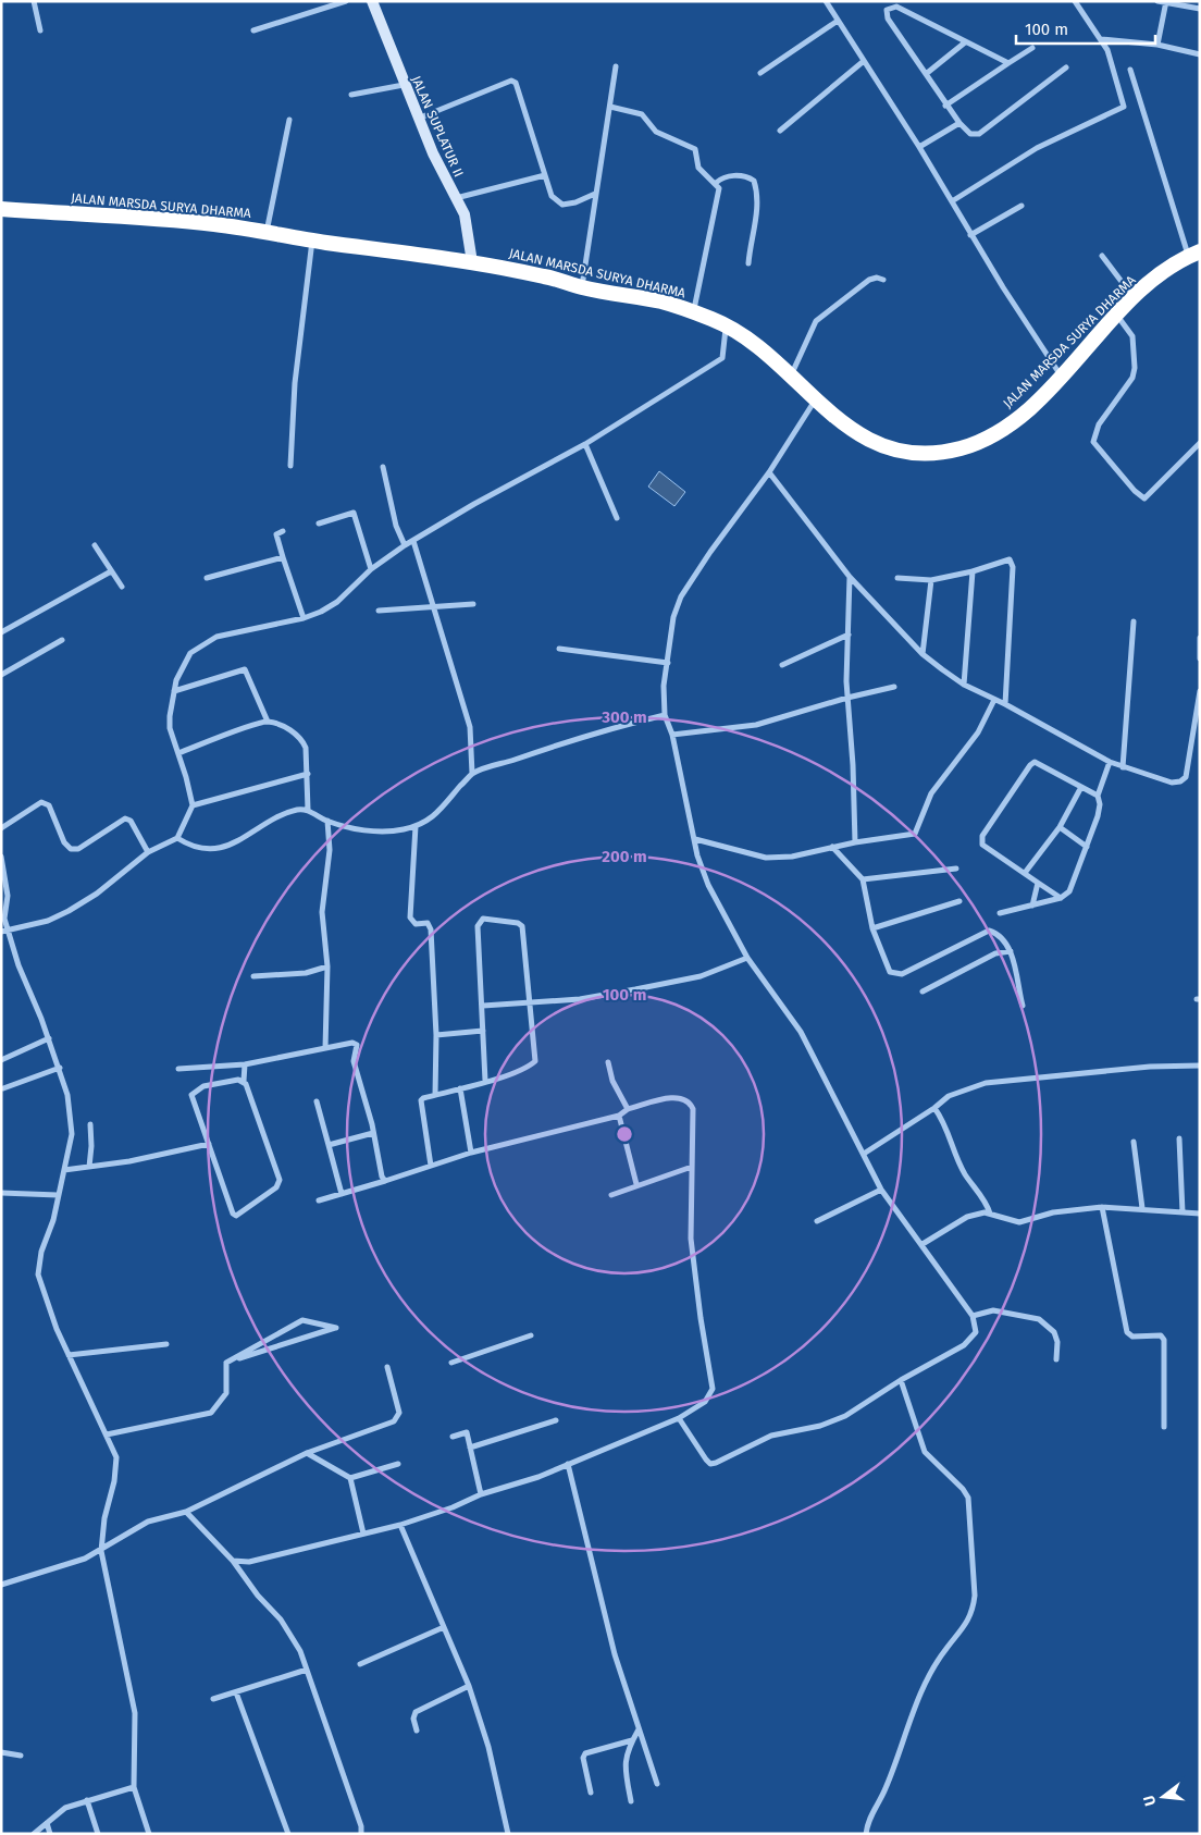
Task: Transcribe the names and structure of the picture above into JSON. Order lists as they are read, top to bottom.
{
  "streets": {
    "highway": ["JALAN MARSDA SURYA DHARMA"],
    "street": ["JALAN SUPLATUR II"]
  },
  "crossings": [
    ["JALAN SUPLATUR II", "JALAN MARSDA SURYA DHARMA"]
  ],
  "scale_bar": "100 m",
  "north": "left",
  "rings": ["300 m", "200 m", "100 m"]
}
